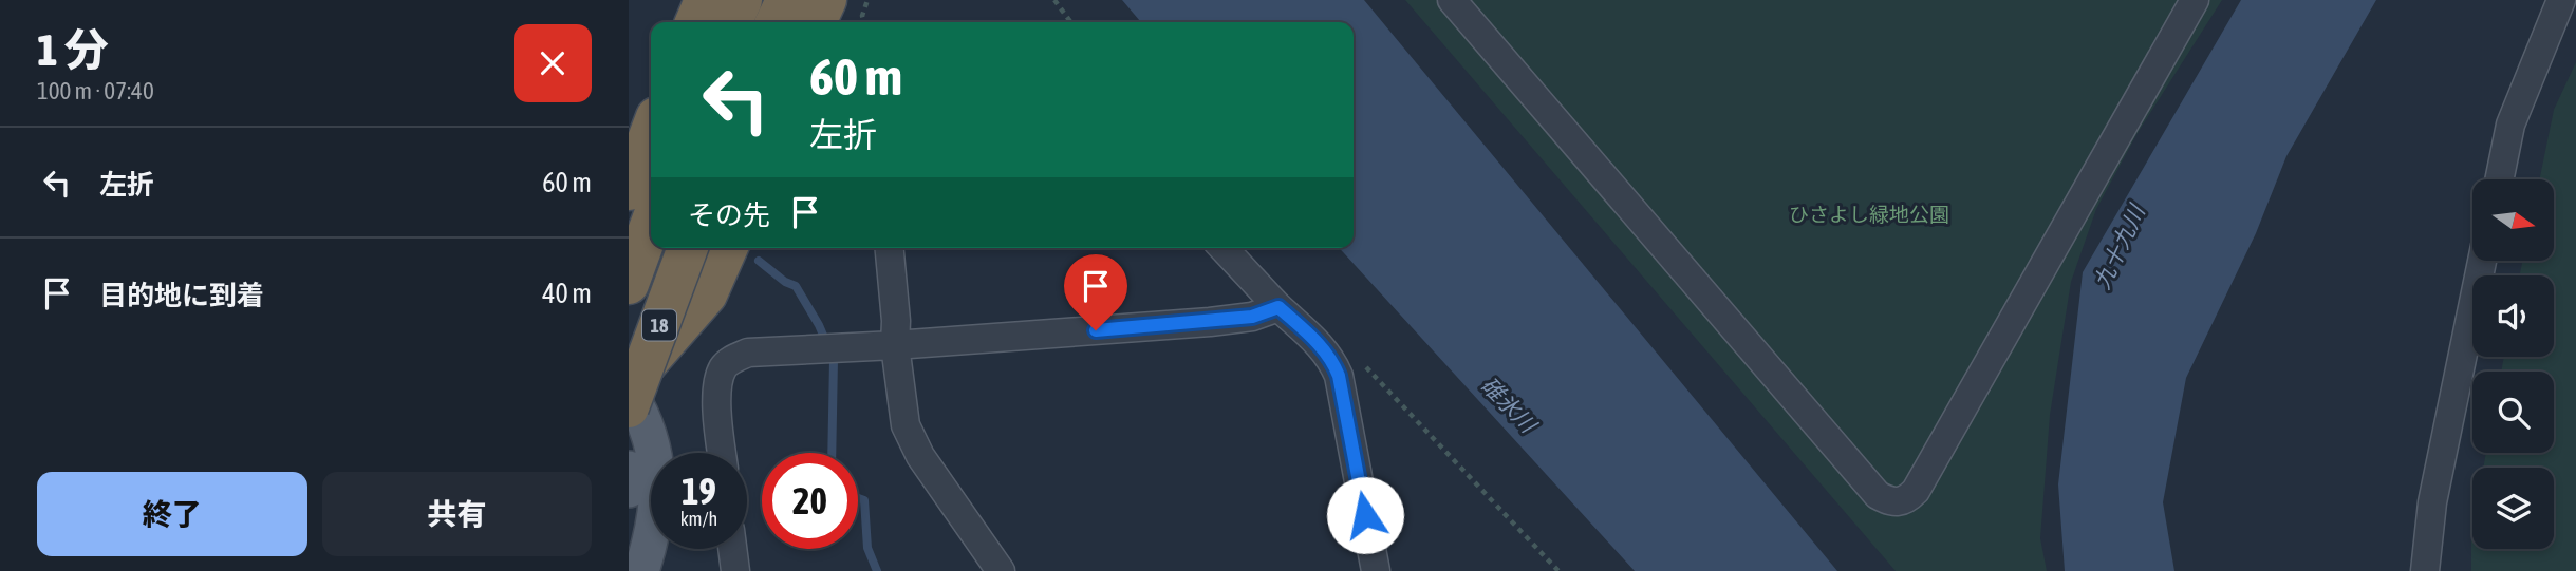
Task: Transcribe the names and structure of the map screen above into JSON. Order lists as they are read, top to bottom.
{
  "streets": {
    "highway": ["18"]
  },
  "water": ["九十九川", "碓氷川"],
  "parks": ["ひさよし緑地公園"],
  "north": "right",
  "page": {
    "heading": ["1 分", "100 m · 07:40"],
    "turn": ["60 m", "左折"],
    "list": [
      {
        "name": "左折",
        "value": "60 m"
      },
      {
        "name": "目的地に到着",
        "value": "40 m"
      }
    ],
    "then": "その先",
    "speed": "19 km/h",
    "limit": "20",
    "buttons": ["終了", "共有"]
  }
}
